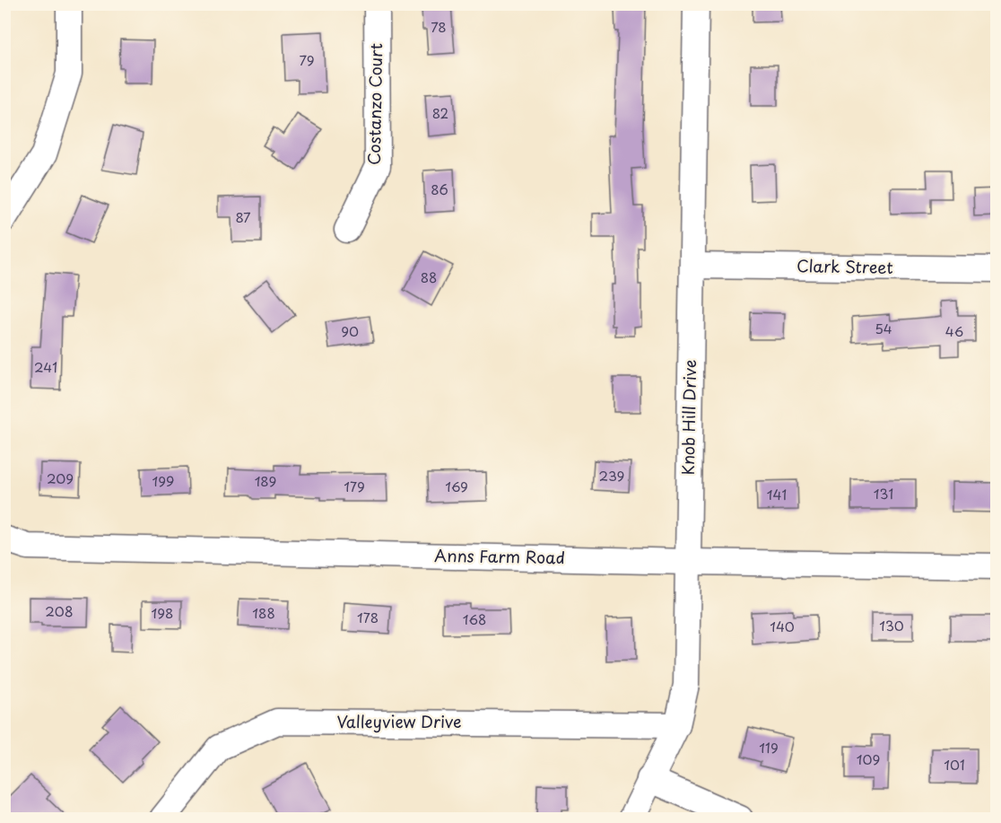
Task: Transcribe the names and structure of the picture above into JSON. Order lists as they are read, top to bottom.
{
  "streets": {
    "street": [
      "Costanzo Court",
      "Clark Street",
      "Knob Hill Drive",
      "Anns Farm Road",
      "Valleyview Drive"
    ]
  },
  "crossings": [
    ["Clark Street", "Knob Hill Drive"],
    ["Knob Hill Drive", "Anns Farm Road"],
    ["Knob Hill Drive", "Valleyview Drive"]
  ],
  "house_numbers": [
    "78",
    "79",
    "82",
    "86",
    "87",
    "88",
    "54",
    "90",
    "46",
    "241",
    "239",
    "209",
    "199",
    "189",
    "179",
    "169",
    "131",
    "141",
    "208",
    "198",
    "188",
    "178",
    "168",
    "130",
    "140",
    "119",
    "109",
    "101"
  ]
}
